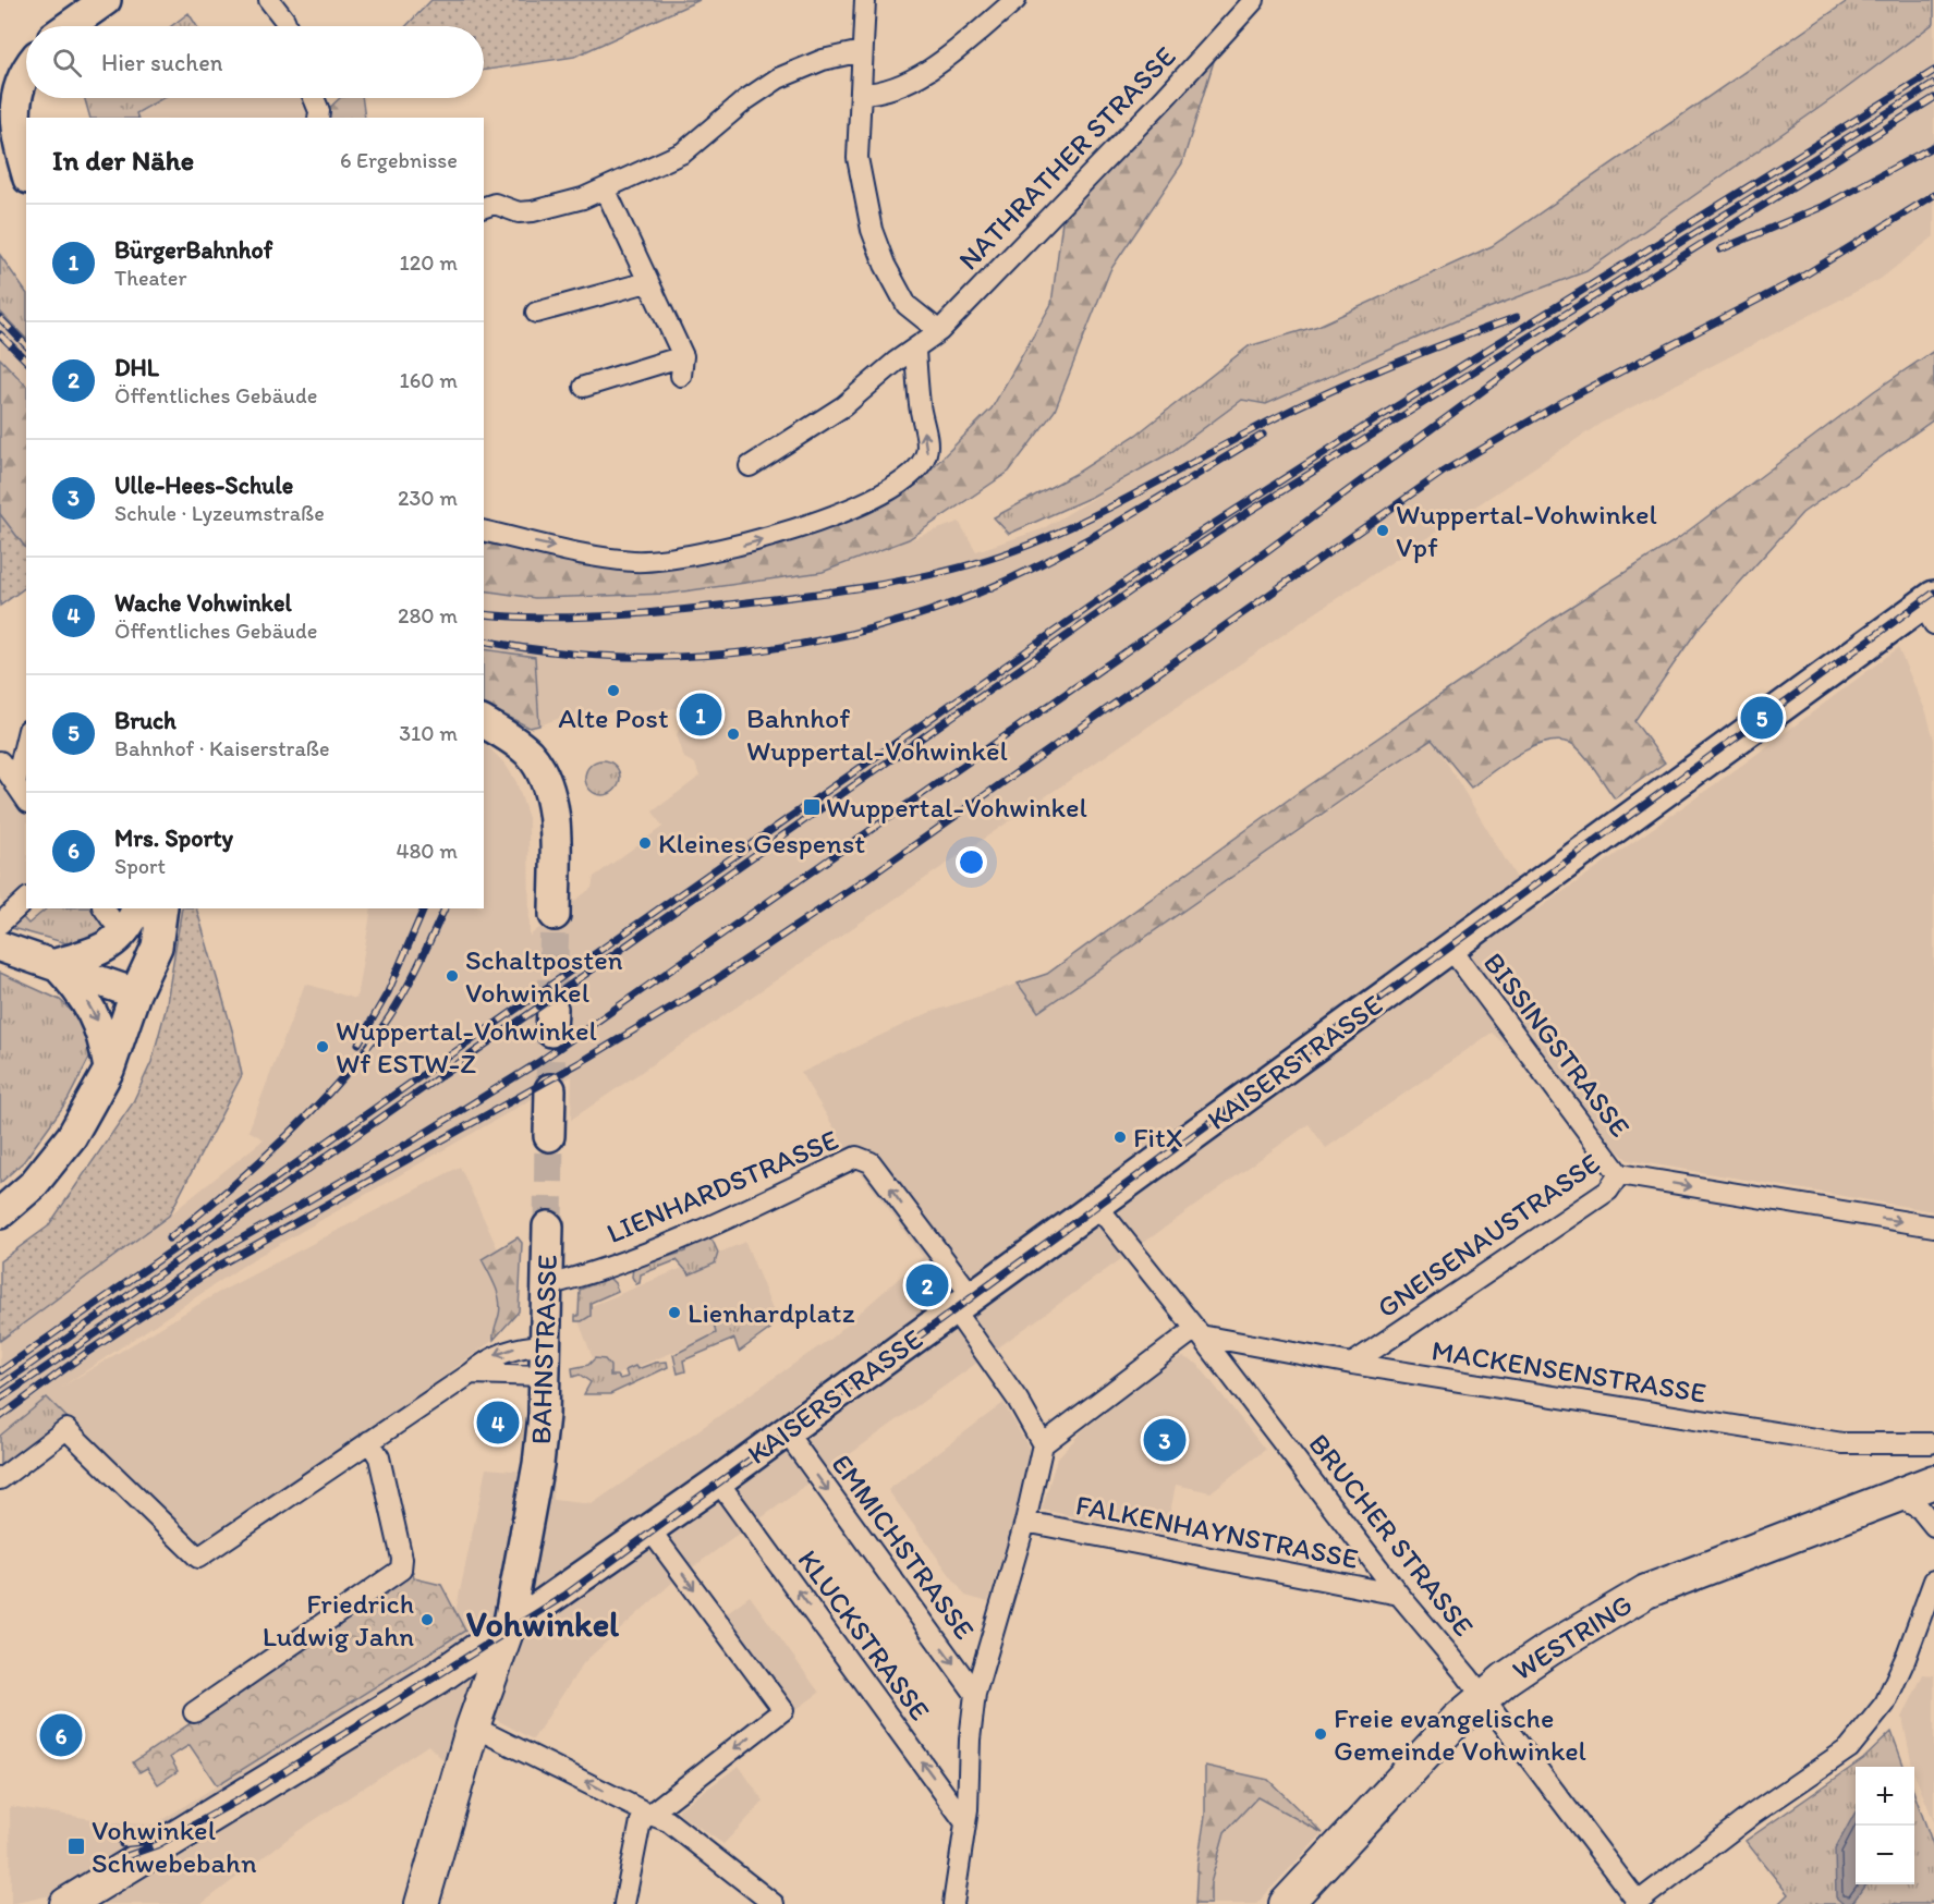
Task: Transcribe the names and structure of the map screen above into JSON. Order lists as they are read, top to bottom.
{
  "streets": {
    "main road": ["KAISERSTRASSE", "BAHNSTRASSE", "WESTRING"],
    "street": [
      "NATHRATHER STRASSE",
      "BISSINGSTRASSE",
      "LIENHARDSTRASSE",
      "GNEISENAUSTRASSE",
      "MACKENSENSTRASSE",
      "FALKENHAYNSTRASSE",
      "BRUCHER STRASSE",
      "EMMICHSTRASSE",
      "KLUCKSTRASSE"
    ]
  },
  "crossings": [
    ["BISSINGSTRASSE", "KAISERSTRASSE"],
    ["BISSINGSTRASSE", "GNEISENAUSTRASSE"],
    ["KAISERSTRASSE", "LIENHARDSTRASSE"],
    ["KAISERSTRASSE", "BAHNSTRASSE"],
    ["KAISERSTRASSE", "BRUCHER STRASSE"],
    ["KAISERSTRASSE", "EMMICHSTRASSE"],
    ["KAISERSTRASSE", "KLUCKSTRASSE"],
    ["LIENHARDSTRASSE", "BAHNSTRASSE"],
    ["GNEISENAUSTRASSE", "MACKENSENSTRASSE"],
    ["MACKENSENSTRASSE", "BRUCHER STRASSE"],
    ["FALKENHAYNSTRASSE", "BRUCHER STRASSE"],
    ["BRUCHER STRASSE", "WESTRING"]
  ],
  "one_way": [
    "LIENHARDSTRASSE",
    "GNEISENAUSTRASSE",
    "EMMICHSTRASSE",
    "KLUCKSTRASSE"
  ],
  "districts": ["Vohwinkel"],
  "places": {
    "other": [
      "Wuppertal-Vohwinkel Vpf",
      "Alte Post",
      "Bahnhof Wuppertal-Vohwinkel",
      "Kleines Gespenst",
      "Schaltposten Vohwinkel",
      "Wuppertal-Vohwinkel Wf ESTW-Z",
      "FitX",
      "Lienhardplatz",
      "Friedrich Ludwig Jahn",
      "Freie evangelische Gemeinde Vohwinkel"
    ],
    "transit": ["Wuppertal-Vohwinkel", "Vohwinkel Schwebebahn"]
  },
  "page": {
    "search": "Hier suchen",
    "heading": ["In der Nähe", "6 Ergebnisse"],
    "list": [
      {
        "mark": "1",
        "name": "BürgerBahnhof",
        "note": "Theater",
        "value": "120 m"
      },
      {
        "mark": "2",
        "name": "DHL",
        "note": "Öffentliches Gebäude",
        "value": "160 m"
      },
      {
        "mark": "3",
        "name": "Ulle-Hees-Schule",
        "note": "Schule · Lyzeumstraße",
        "value": "230 m"
      },
      {
        "mark": "4",
        "name": "Wache Vohwinkel",
        "note": "Öffentliches Gebäude",
        "value": "280 m"
      },
      {
        "mark": "5",
        "name": "Bruch",
        "note": "Bahnhof · Kaiserstraße",
        "value": "310 m"
      },
      {
        "mark": "6",
        "name": "Mrs. Sporty",
        "note": "Sport",
        "value": "480 m"
      }
    ],
    "pins": [
      "1",
      "5",
      "2",
      "4",
      "3",
      "6"
    ],
    "map_buttons": ["+", "−"]
  }
}
